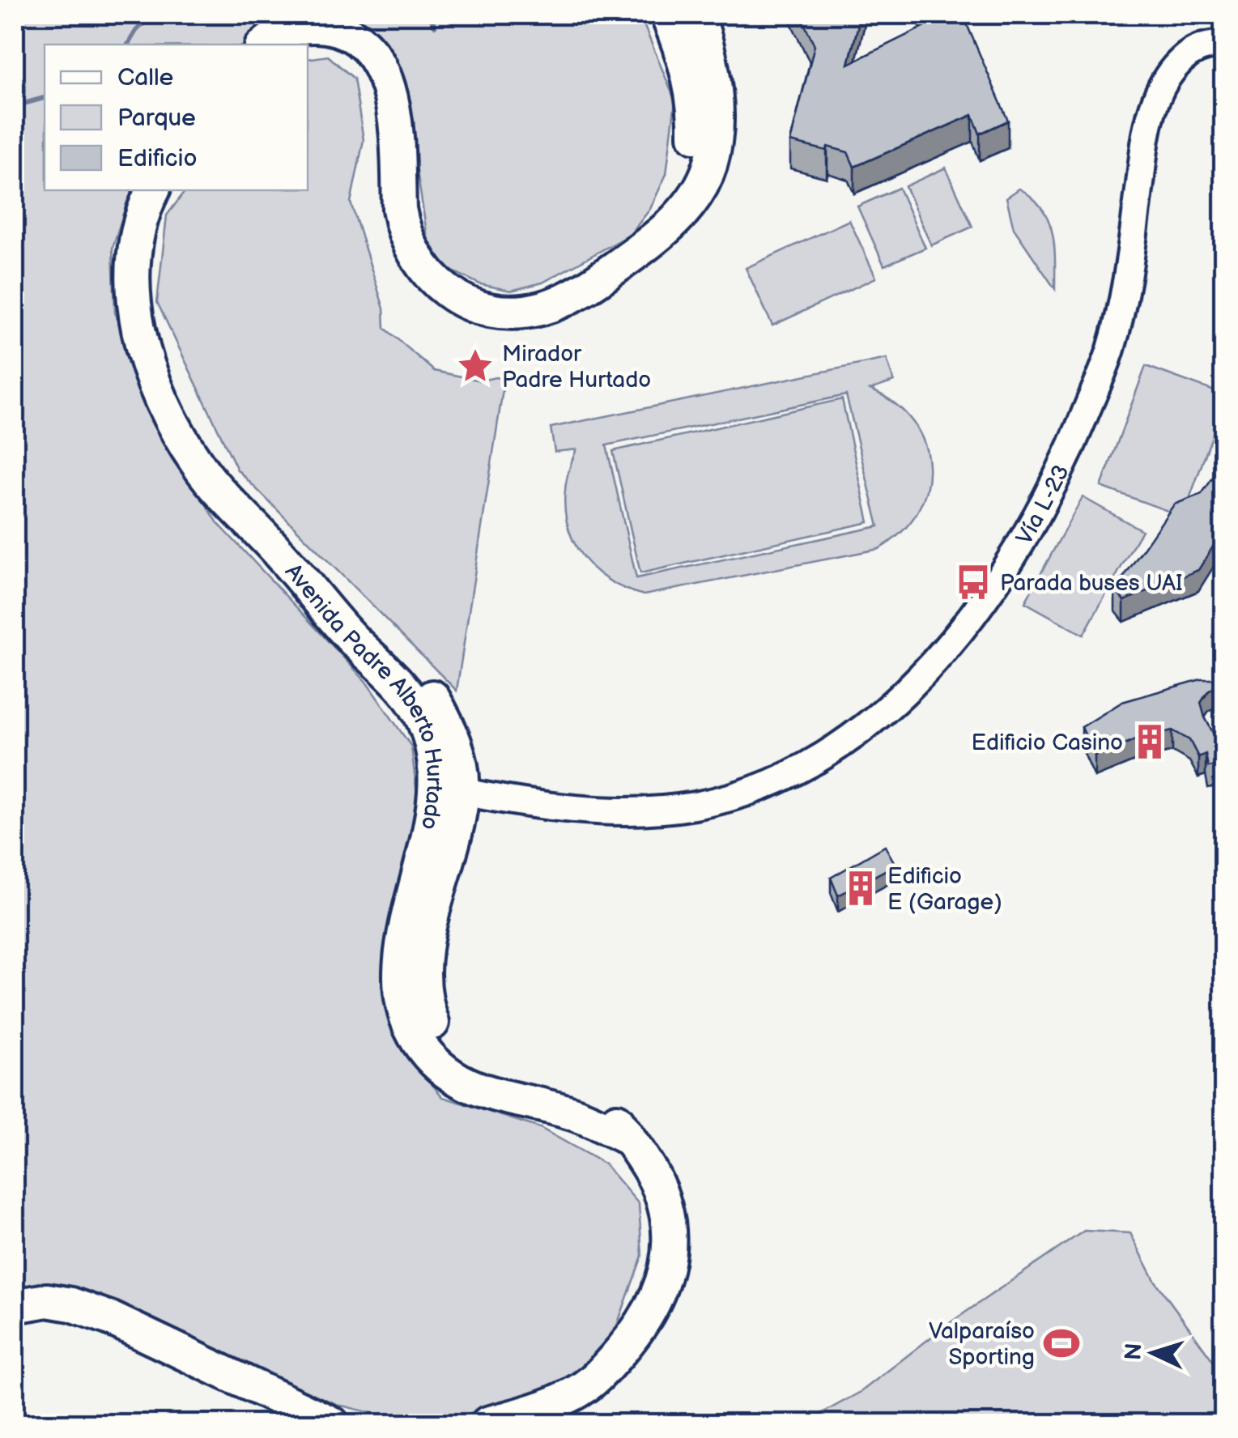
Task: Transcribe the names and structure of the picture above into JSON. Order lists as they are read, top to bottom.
{
  "streets": {
    "main road": ["Avenida Padre Alberto Hurtado"],
    "street": ["Vía L-23"]
  },
  "crossings": [
    ["Vía L-23", "Avenida Padre Alberto Hurtado"]
  ],
  "places": {
    "place": ["Mirador Padre Hurtado"],
    "bus stop": ["Parada buses UAI"],
    "building": ["Edificio Casino", "Edificio E (Garage)"],
    "sports": ["Valparaíso Sporting"]
  },
  "legend": ["Calle", "Parque", "Edificio"],
  "north": "left"
}
